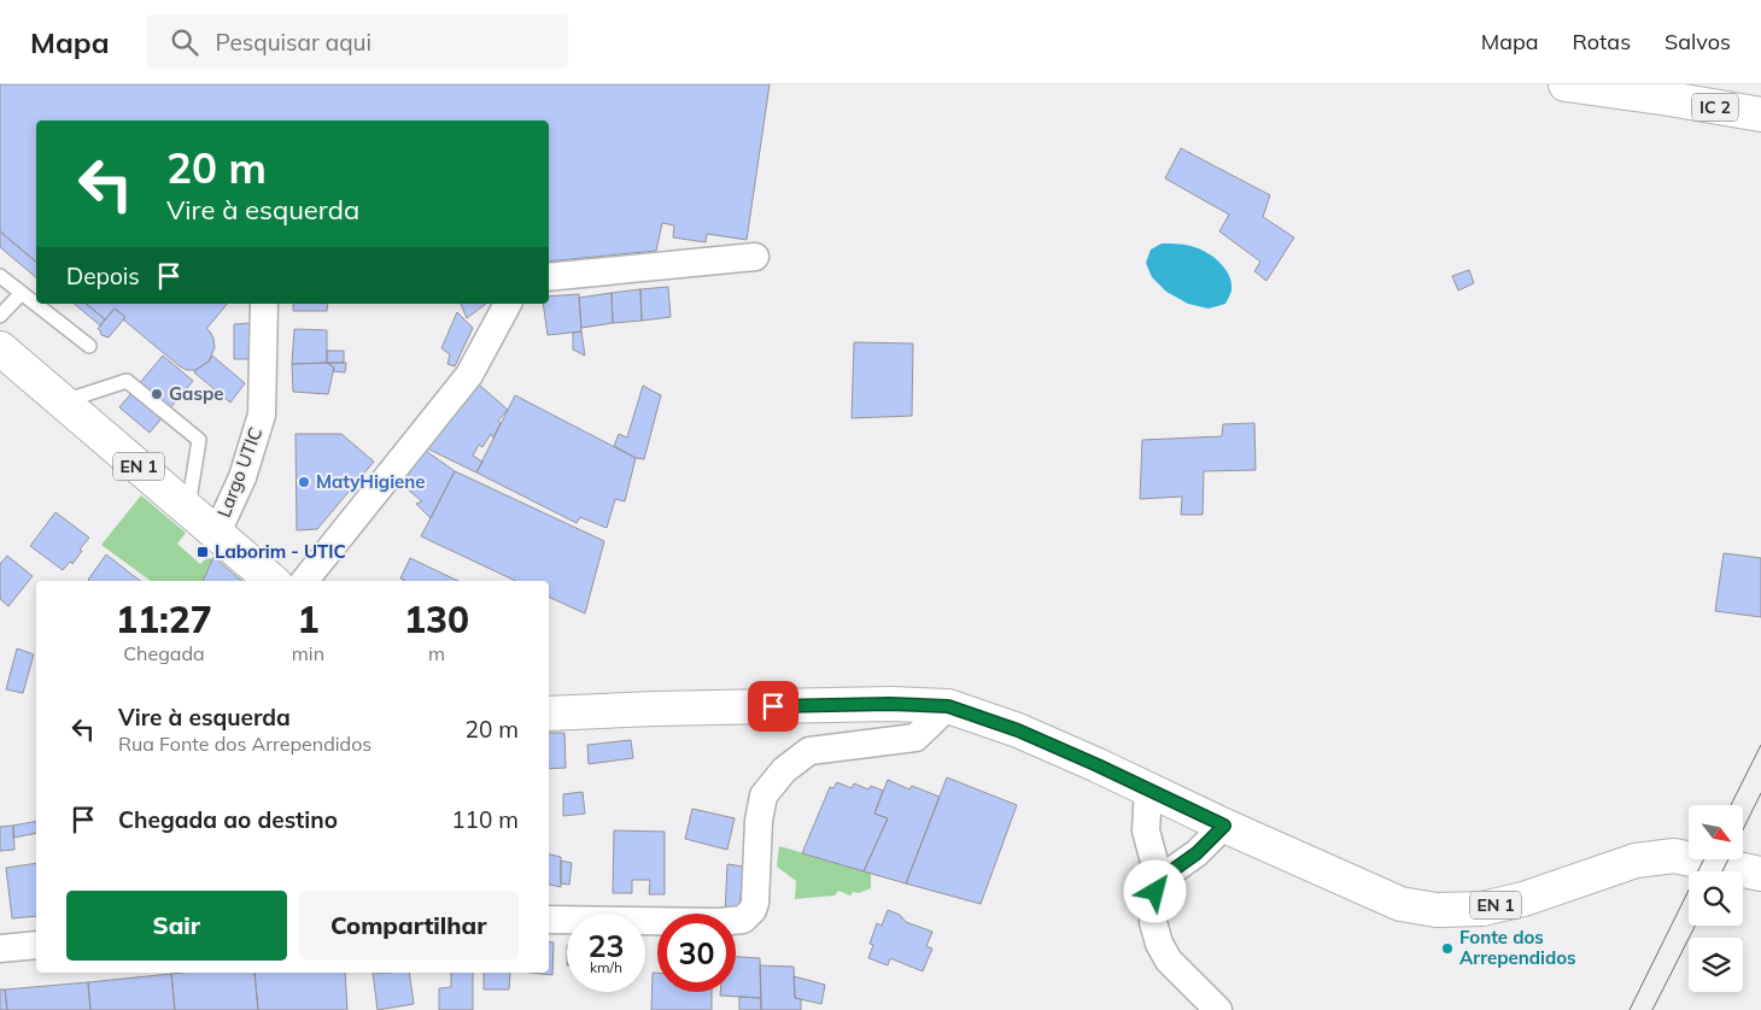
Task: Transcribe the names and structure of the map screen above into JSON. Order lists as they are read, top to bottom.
{
  "streets": {
    "main road": ["IC 2", "EN 1"],
    "street": ["Largo UTIC"]
  },
  "crossings": [
    ["EN 1", "Largo UTIC"]
  ],
  "places": {
    "other": ["Gaspe", "MatyHigiene", "Fonte dos Arrependidos"],
    "transit": ["Laborim - UTIC"]
  },
  "north": "bottom right",
  "page": {
    "header": "Mapa",
    "search": "Pesquisar aqui",
    "nav": ["Mapa", "Rotas", "Salvos"],
    "turn": ["20 m", "Vire à esquerda"],
    "then": "Depois",
    "eta": [
      "11:27",
      "Chegada",
      "1",
      "min",
      "130",
      "m"
    ],
    "list": [
      {
        "name": "Vire à esquerda",
        "note": "Rua Fonte dos Arrependidos",
        "value": "20 m"
      },
      {
        "name": "Chegada ao destino",
        "value": "110 m"
      }
    ],
    "buttons": ["Sair", "Compartilhar"],
    "speed": "23 km/h",
    "limit": "30"
  }
}
